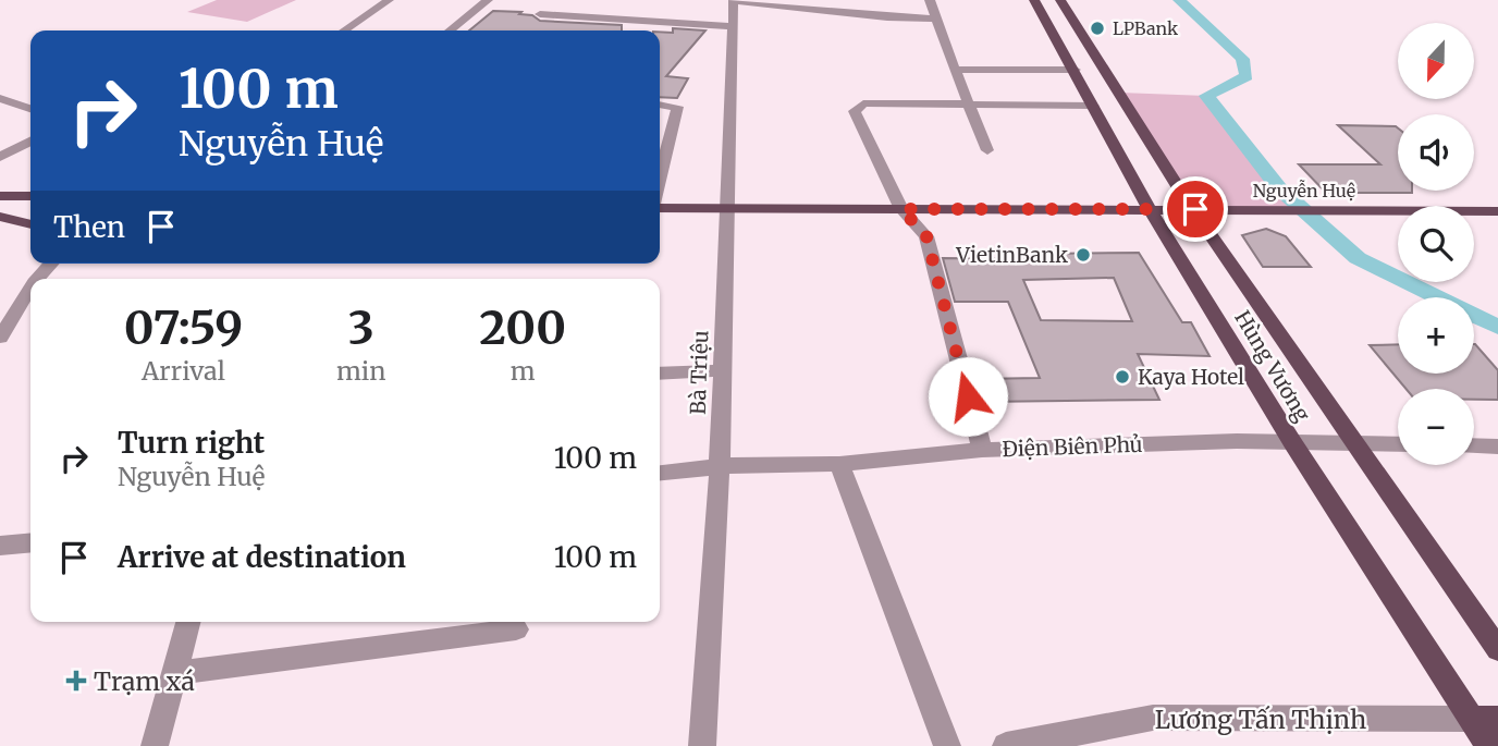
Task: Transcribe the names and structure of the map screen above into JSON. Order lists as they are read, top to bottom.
{
  "streets": {
    "main road": ["Nguyễn Huệ", "Hùng Vương"],
    "street": ["Bà Triệu", "Điện Biên Phủ", "Lương Tấn Thịnh"]
  },
  "crossings": [
    ["Nguyễn Huệ", "Hùng Vương"],
    ["Nguyễn Huệ", "Bà Triệu"],
    ["Hùng Vương", "Điện Biên Phủ"],
    ["Hùng Vương", "Lương Tấn Thịnh"],
    ["Bà Triệu", "Điện Biên Phủ"]
  ],
  "places": {
    "other": ["LPBank", "VietinBank", "Kaya Hotel"],
    "health": ["Trạm xá"]
  },
  "north": "bottom",
  "page": {
    "map_buttons": ["+", "−"],
    "turn": ["100 m", "Nguyễn Huệ"],
    "then": "Then",
    "eta": [
      "07:59",
      "Arrival",
      "3",
      "min",
      "200",
      "m"
    ],
    "list": [
      {
        "name": "Turn right",
        "note": "Nguyễn Huệ",
        "value": "100 m"
      },
      {
        "name": "Arrive at destination",
        "value": "100 m"
      }
    ]
  }
}
